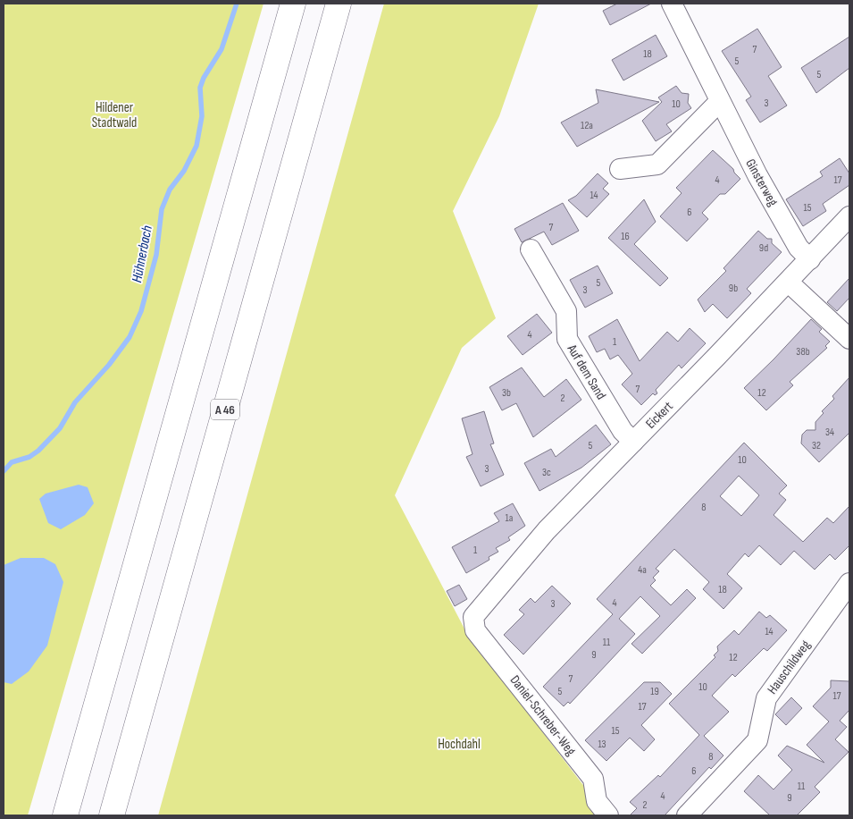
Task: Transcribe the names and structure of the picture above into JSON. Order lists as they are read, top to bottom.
{
  "streets": {
    "highway": ["A 46"],
    "street": [
      "Ginsterweg",
      "Auf dem Sand",
      "Eickert",
      "Hauschildweg",
      "Daniel-Schreber-Weg"
    ]
  },
  "crossings": [
    ["Ginsterweg", "Eickert"],
    ["Auf dem Sand", "Eickert"],
    ["Eickert", "Daniel-Schreber-Weg"]
  ],
  "water": ["Hühnerbach"],
  "parks": ["Hildener Stadtwald", "Hochdahl"],
  "house_numbers": [
    "7",
    "18",
    "5",
    "5",
    "3",
    "10",
    "12a",
    "4",
    "17",
    "14",
    "15",
    "6",
    "7",
    "16",
    "9d",
    "5",
    "9b",
    "3",
    "4",
    "1",
    "38b",
    "7",
    "3b",
    "12",
    "2",
    "34",
    "5",
    "32",
    "10",
    "3",
    "3c",
    "8",
    "1a",
    "1",
    "4a",
    "18",
    "4",
    "3",
    "14",
    "11",
    "9",
    "12",
    "7",
    "10",
    "5",
    "19",
    "17",
    "17",
    "15",
    "13",
    "8",
    "6",
    "11",
    "4",
    "9",
    "2"
  ]
}
